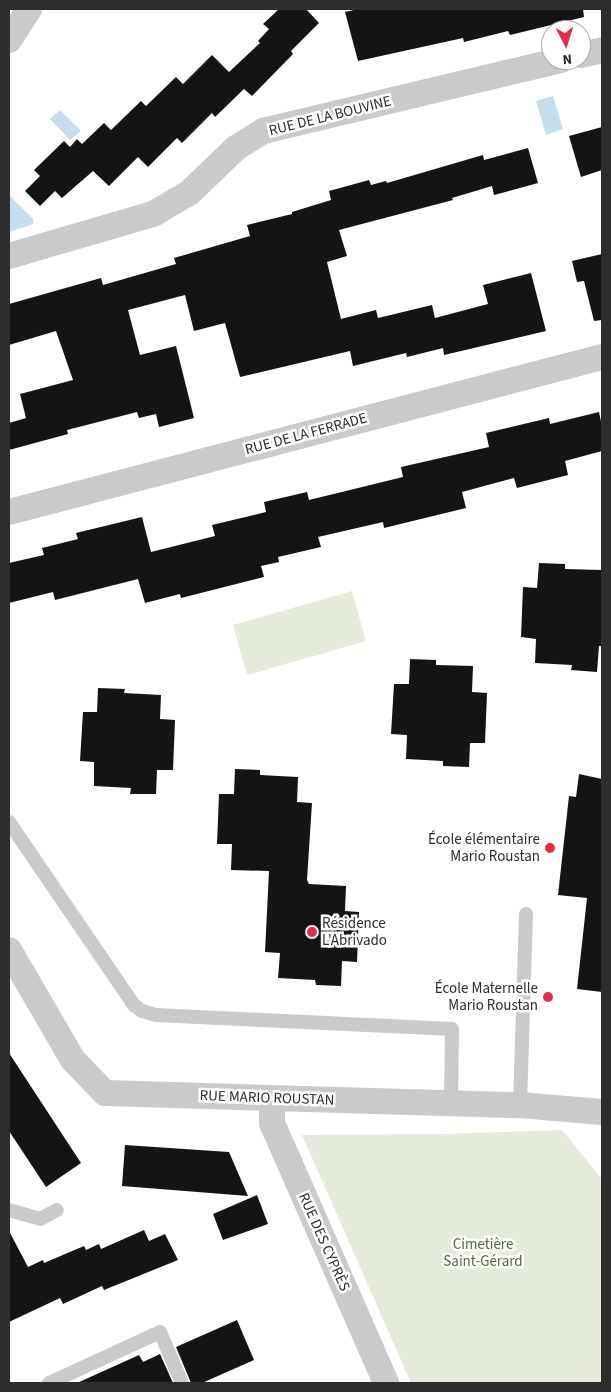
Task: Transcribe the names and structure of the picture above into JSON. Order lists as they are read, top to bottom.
{
  "streets": {
    "street": [
      "RUE DE LA BOUVINE",
      "RUE DE LA FERRADE",
      "RUE MARIO ROUSTAN",
      "RUE DES CYPRÈS"
    ]
  },
  "crossings": [
    ["RUE MARIO ROUSTAN", "RUE DES CYPRÈS"]
  ],
  "parks": ["Cimetière Saint-Gérard"],
  "places": ["École élémentaire Mario Roustan", "Résidence L'Abrivado", "École Maternelle Mario Roustan"],
  "north": "bottom"
}
